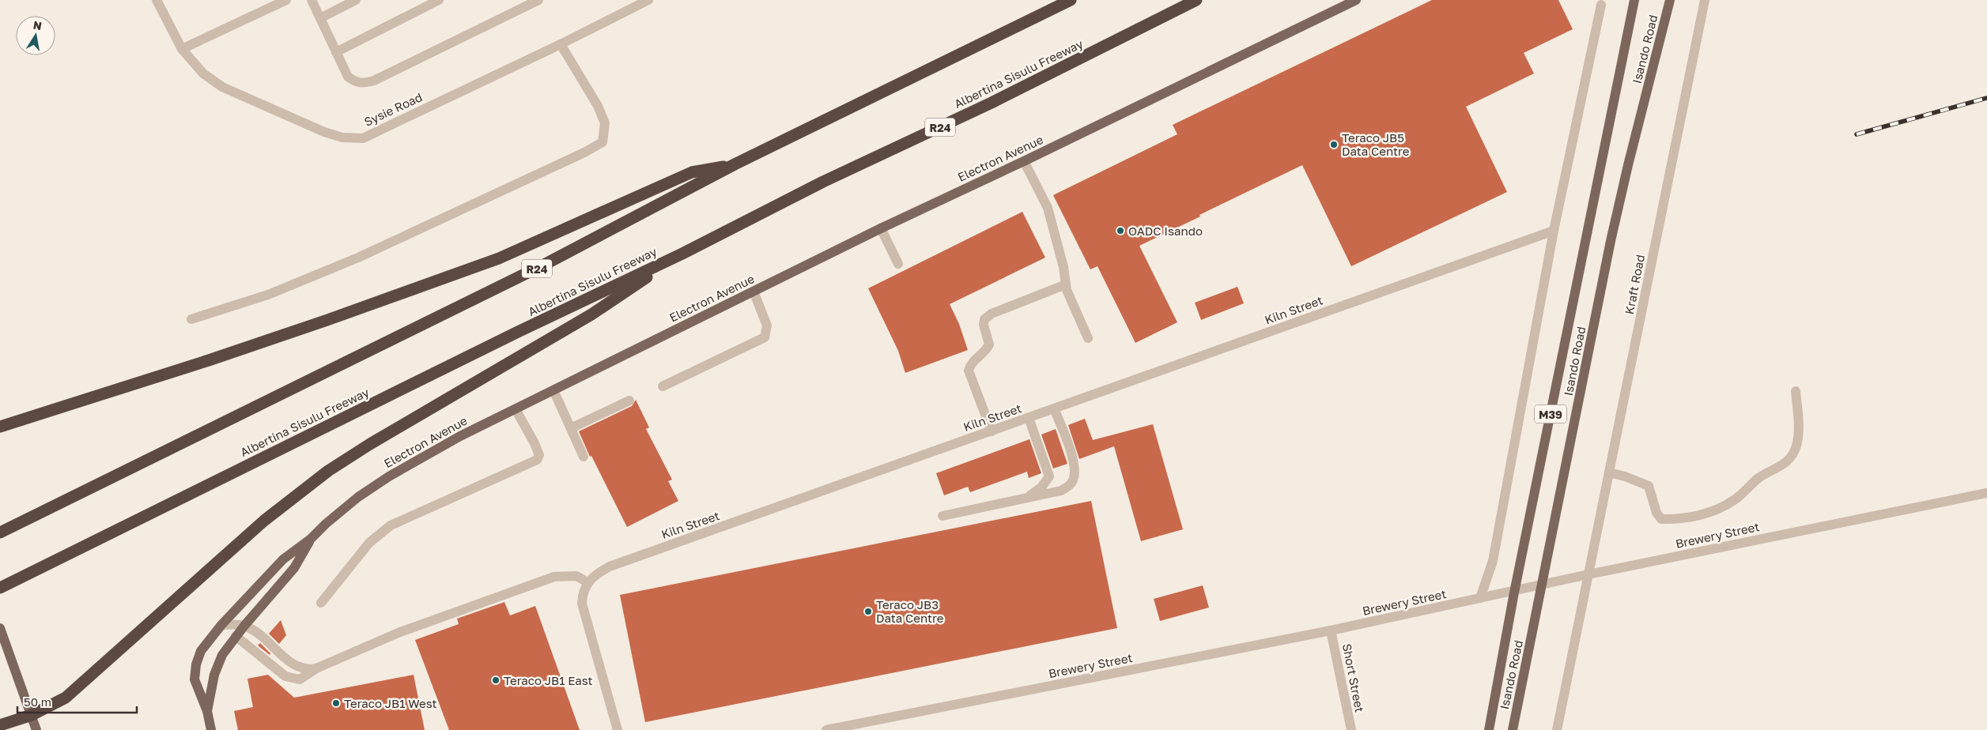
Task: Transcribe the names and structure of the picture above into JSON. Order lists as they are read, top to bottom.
{
  "streets": {
    "highway": ["Albertina Sisulu Freeway", "R24"],
    "main road": ["Isando Road", "Electron Avenue", "M39"],
    "street": [
      "Sysie Road",
      "Kraft Road",
      "Kiln Street",
      "Brewery Street",
      "Short Street"
    ]
  },
  "crossings": [
    ["Isando Road", "Brewery Street"],
    ["Kraft Road", "Brewery Street"],
    ["Brewery Street", "Short Street"]
  ],
  "places": [
    "Teraco JB5 Data Centre",
    "OADC Isando",
    "Teraco JB3 Data Centre",
    "Teraco JB1 East",
    "Teraco JB1 West"
  ],
  "scale_bar": "50 m",
  "north": "top"
}
